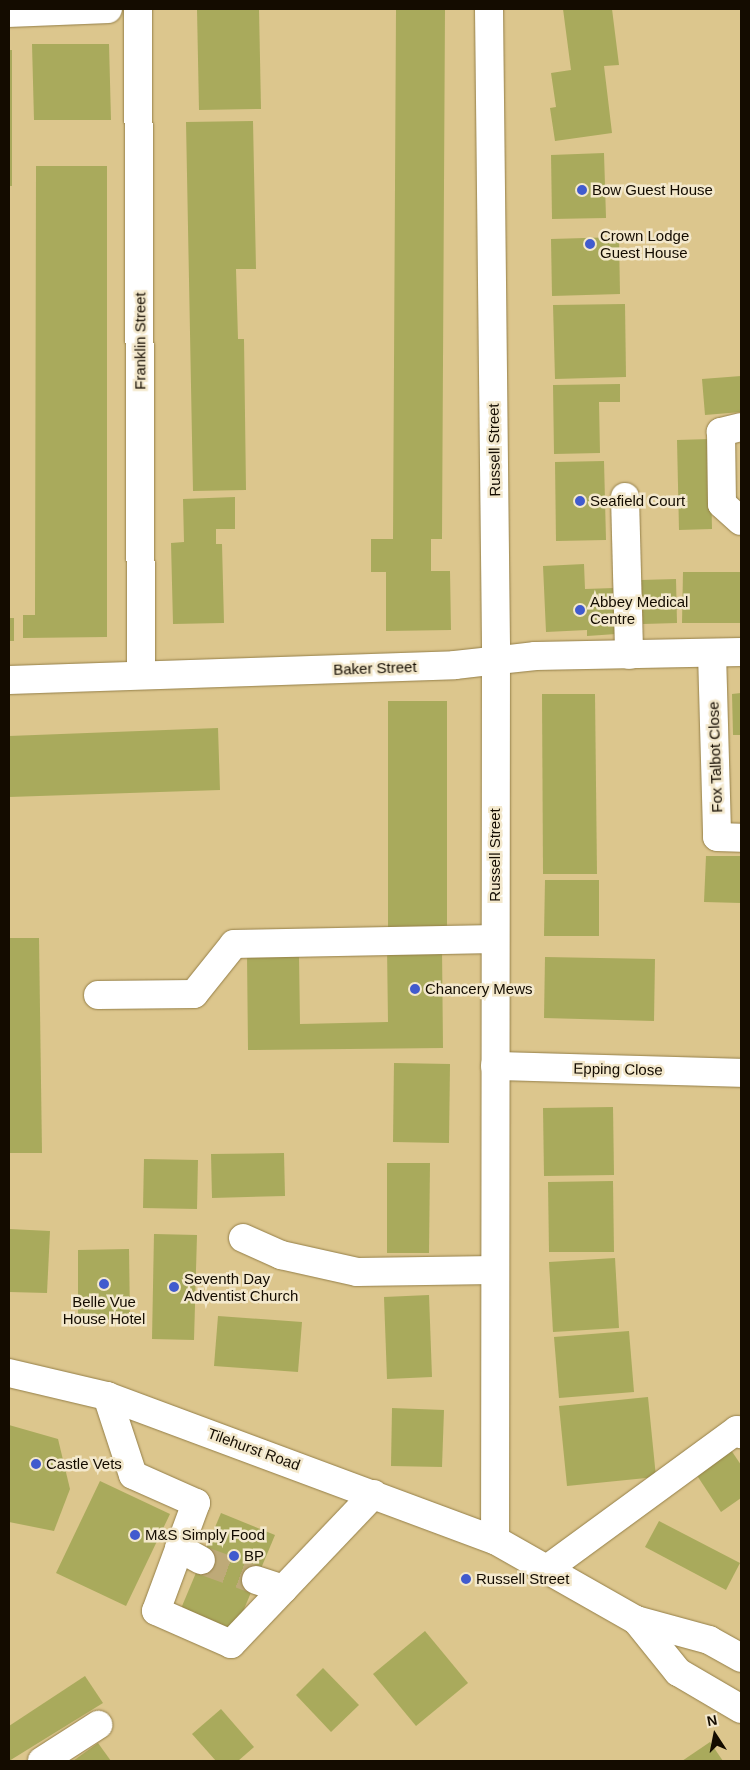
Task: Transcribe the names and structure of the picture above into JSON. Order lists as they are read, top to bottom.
{
  "streets": {
    "street": [
      "Franklin Street",
      "Russell Street",
      "Baker Street",
      "Fox Talbot Close",
      "Epping Close",
      "Tilehurst Road"
    ]
  },
  "crossings": [
    ["Franklin Street", "Baker Street"],
    ["Russell Street", "Baker Street"],
    ["Russell Street", "Epping Close"],
    ["Russell Street", "Tilehurst Road"],
    ["Baker Street", "Fox Talbot Close"]
  ],
  "places": [
    "Bow Guest House",
    "Crown Lodge Guest House",
    "Seafield Court",
    "Abbey Medical Centre",
    "Chancery Mews",
    "Belle Vue House Hotel",
    "Seventh Day Adventist Church",
    "Castle Vets",
    "M&S Simply Food",
    "BP",
    "Russell Street"
  ],
  "north": "top"
}
